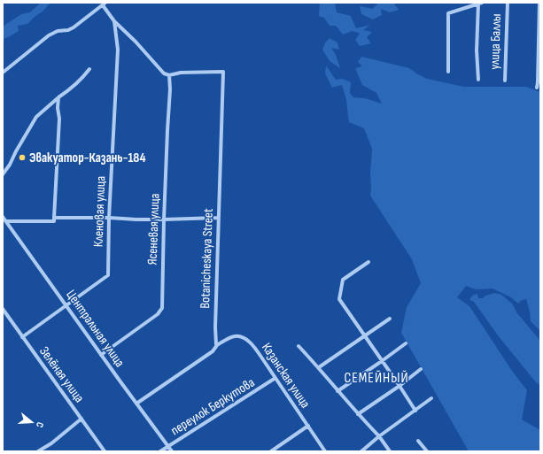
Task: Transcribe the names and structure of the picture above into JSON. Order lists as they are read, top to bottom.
{
  "streets": {
    "street": [
      "улица Баллы",
      "Кленовая улица",
      "Ясеневая улица",
      "Botanicheskaya Street",
      "Центральная улица",
      "Зелёная улица",
      "Казанская улица",
      "переулок Беркутова"
    ]
  },
  "crossings": [
    ["Кленовая улица", "Центральная улица"],
    ["Кленовая улица", "Зелёная улица"],
    ["Ясеневая улица", "Botanicheskaya Street"],
    ["Ясеневая улица", "Центральная улица"],
    ["Botanicheskaya Street", "Казанская улица"],
    ["Центральная улица", "переулок Беркутова"],
    ["Казанская улица", "переулок Беркутова"]
  ],
  "districts": ["СЕМЕЙНЫЙ"],
  "places": ["Эвакуатор-Казань-184"],
  "north": "right"
}
